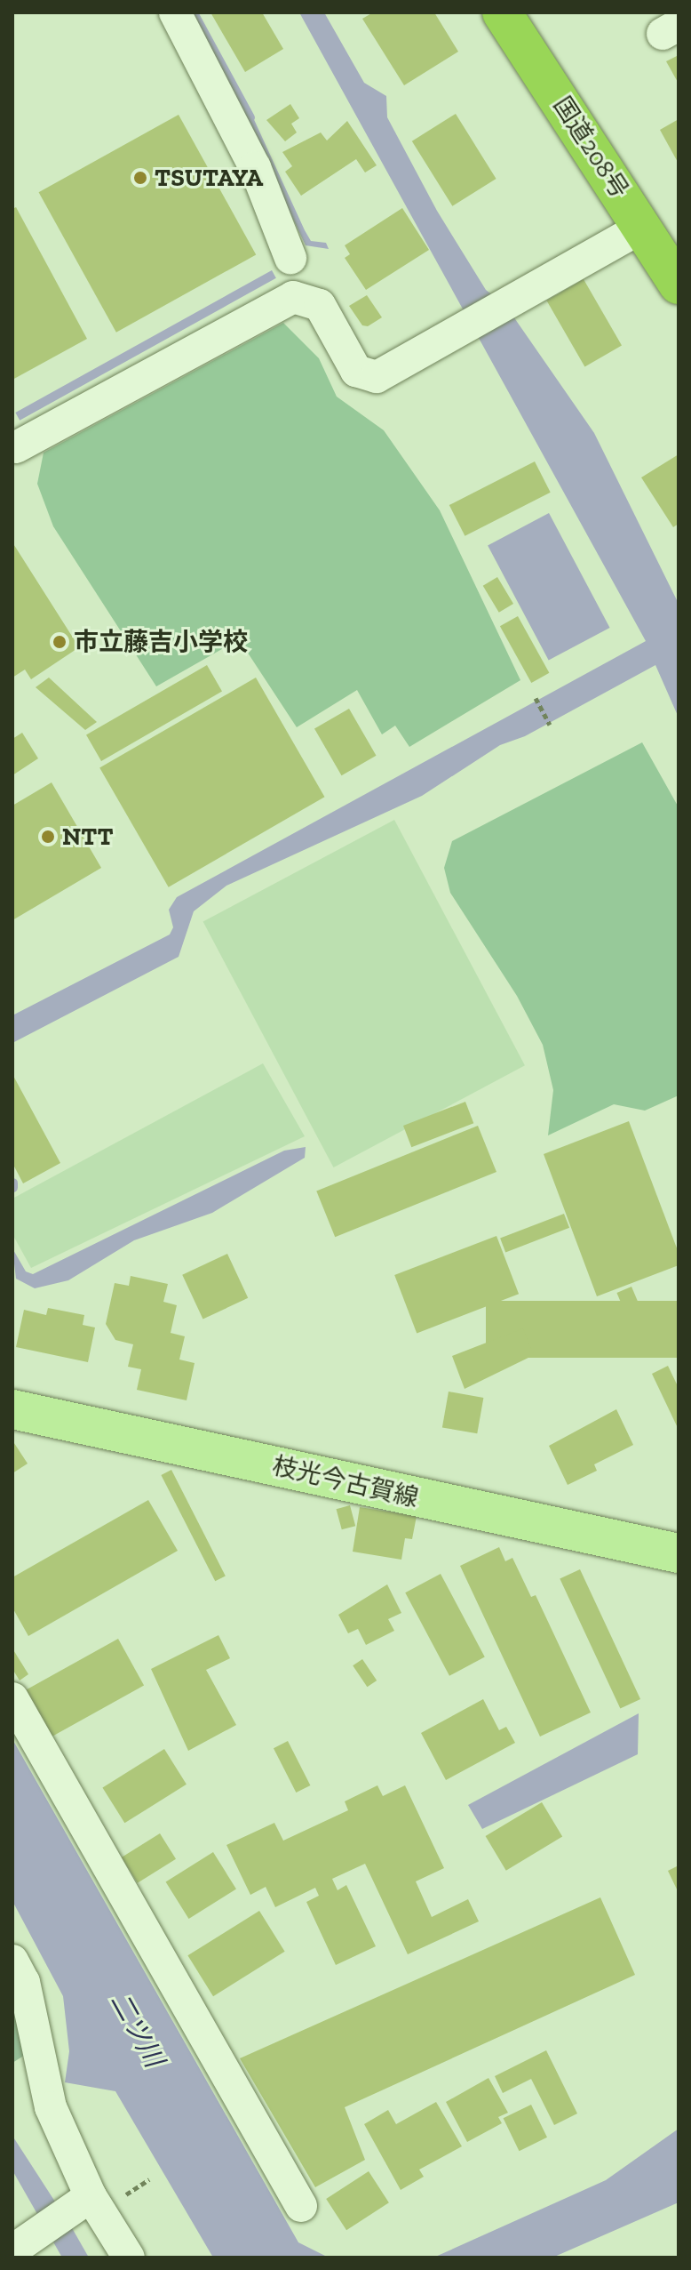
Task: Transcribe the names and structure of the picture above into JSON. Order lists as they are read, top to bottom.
{
  "streets": {
    "highway": ["国道208号"],
    "main road": ["枝光今古賀線"]
  },
  "water": ["二ツ川"],
  "places": ["TSUTAYA", "市立藤吉小学校", "NTT"]
}
